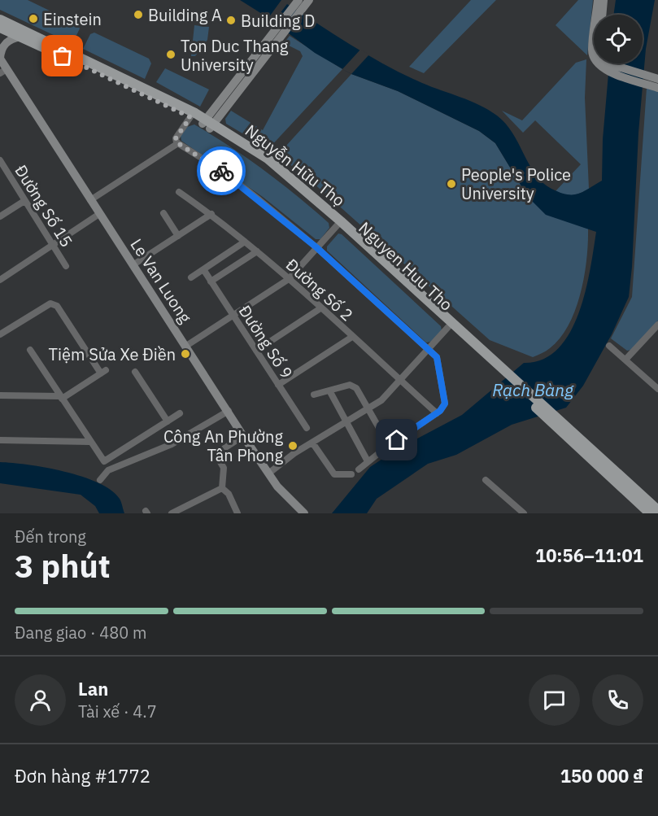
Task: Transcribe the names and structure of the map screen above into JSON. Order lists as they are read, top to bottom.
{
  "streets": {
    "main road": ["Nguyễn Hữu Thọ", "Nguyen Huu Tho"],
    "street": [
      "Đường Số 15",
      "Le Van Luong",
      "Đường Số 2",
      "Đường Số 9"
    ]
  },
  "crossings": [
    ["Nguyễn Hữu Thọ", "Nguyen Huu Tho"]
  ],
  "water": ["Rạch Bàng"],
  "places": [
    "Building A",
    "Einstein",
    "Building D",
    "Ton Duc Thang University",
    "People's Police University",
    "Tiệm Sửa Xe Điền",
    "Công An Phường Tân Phong"
  ],
  "page": {
    "heading": ["3 phút", "Đến trong", "10:56–11:01"],
    "panel": [
      "Lan",
      "Tài xế · 4.7",
      "Đơn hàng #1772",
      "150 000 ₫"
    ],
    "bar": "Đang giao · 480 m"
  }
}
